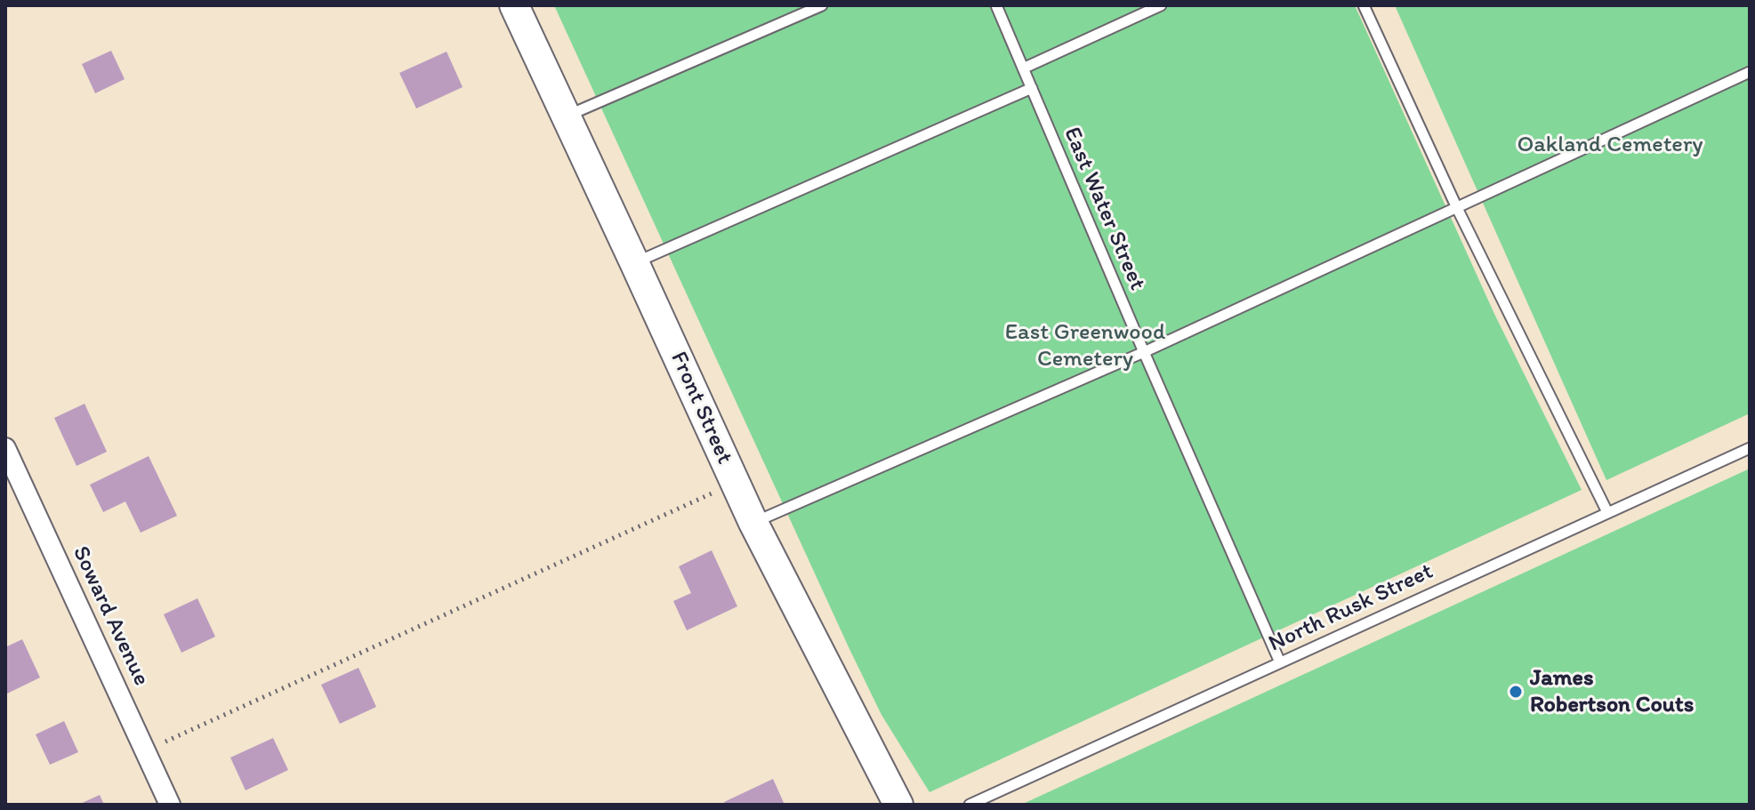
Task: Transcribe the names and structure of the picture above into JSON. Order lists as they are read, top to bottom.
{
  "streets": {
    "street": ["Front Street", "Soward Avenue"],
    "lane": ["East Water Street", "North Rusk Street"]
  },
  "crossings": [
    ["East Water Street", "North Rusk Street"]
  ],
  "parks": ["Oakland Cemetery", "East Greenwood Cemetery"],
  "places": ["James Robertson Couts"]
}
